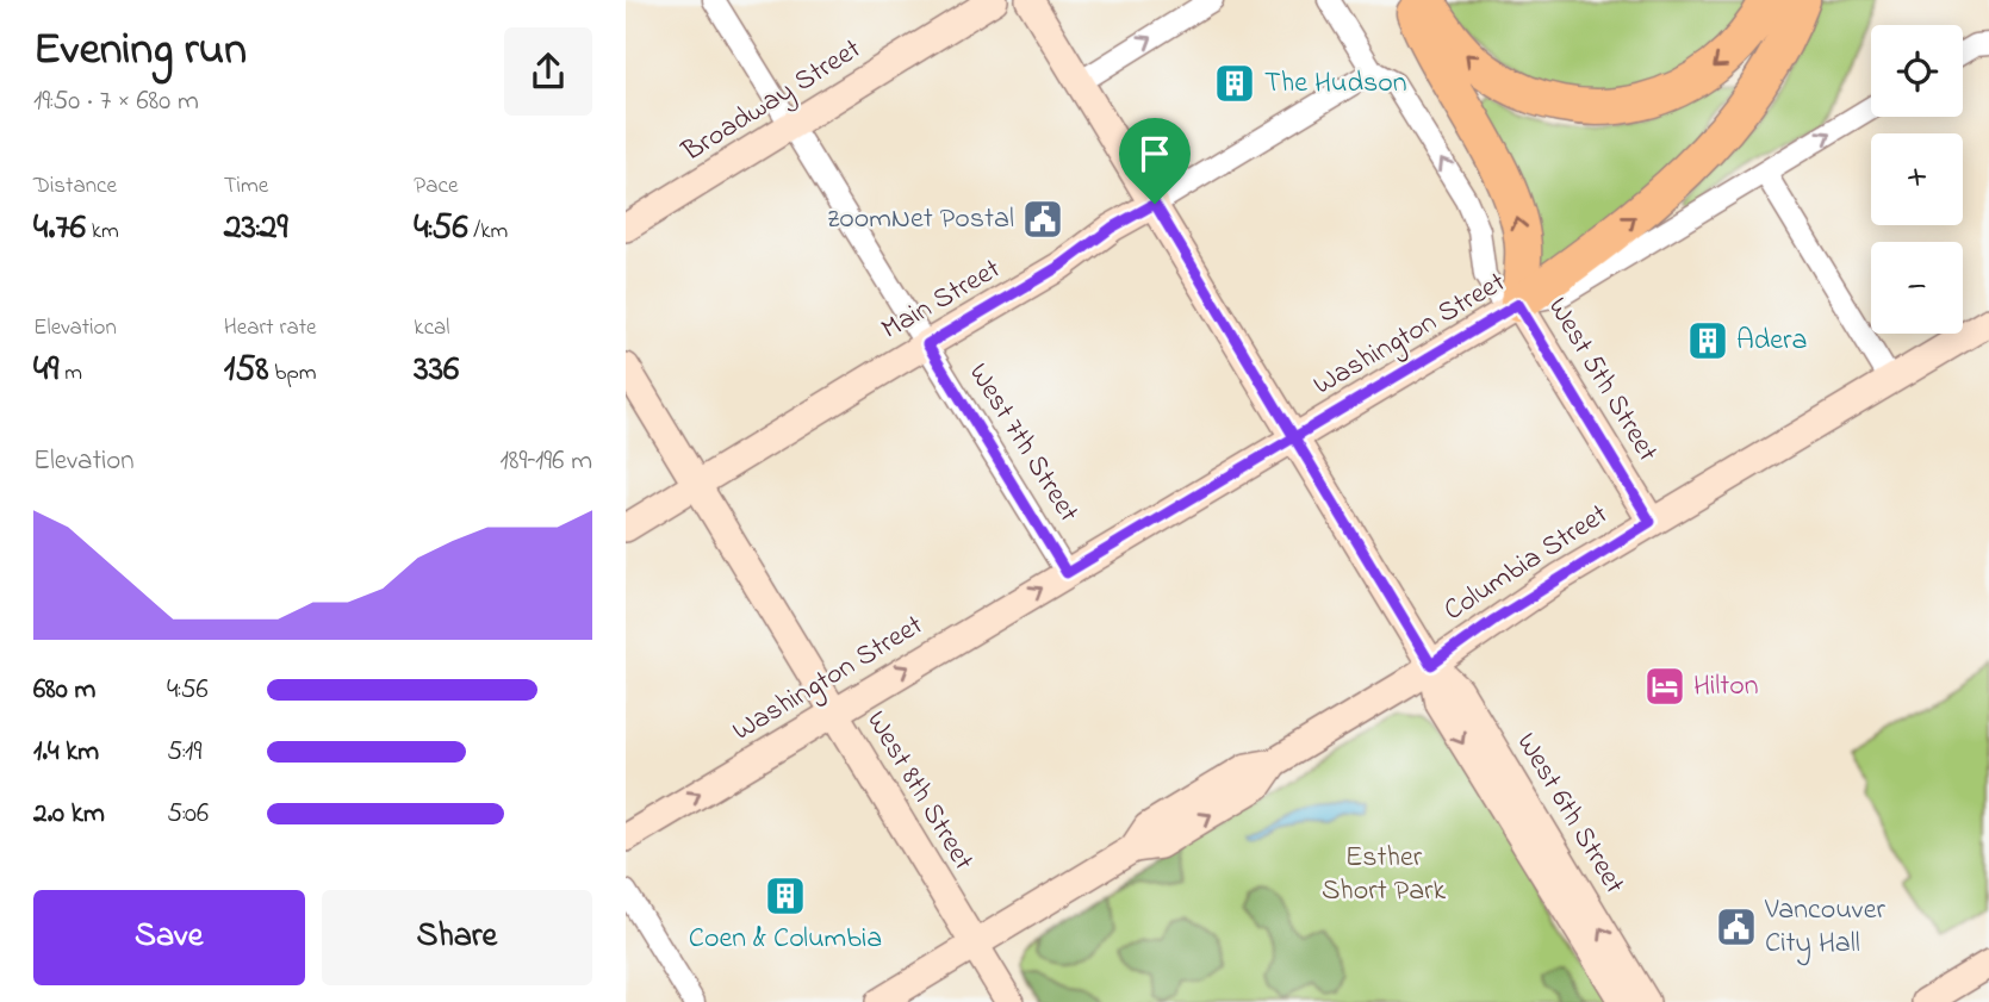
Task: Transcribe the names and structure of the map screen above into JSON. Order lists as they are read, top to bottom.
{
  "streets": {
    "street": [
      "Broadway Street",
      "Main Street",
      "Washington Street",
      "West 5th Street",
      "West 7th Street",
      "Columbia Street",
      "West 8th Street",
      "West 6th Street"
    ]
  },
  "crossings": [
    ["Broadway Street", "West 7th Street"],
    ["Main Street", "West 5th Street"],
    ["Main Street", "West 7th Street"],
    ["Main Street", "West 8th Street"],
    ["Main Street", "West 6th Street"],
    ["Washington Street", "West 5th Street"],
    ["Washington Street", "West 7th Street"],
    ["Washington Street", "West 8th Street"],
    ["Washington Street", "West 6th Street"],
    ["West 5th Street", "Columbia Street"],
    ["Columbia Street", "West 8th Street"],
    ["Columbia Street", "West 6th Street"]
  ],
  "one_way": ["Washington Street", "West 5th Street"],
  "parks": ["Esther Short Park"],
  "places": {
    "building": ["The Hudson", "Adera", "Coen & Columbia"],
    "public building": ["zoomNet Postal", "Vancouver City Hall"],
    "hotel": ["Hilton"]
  },
  "page": {
    "heading": ["Evening run", "19:50 · 7 × 680 m"],
    "map_buttons": ["+", "−"],
    "stats": [
      ["Distance", "4.76 km"],
      ["Time", "23:29"],
      ["Pace", "4:56 /km"],
      ["Elevation", "49 m"],
      ["Heart rate", "158 bpm"],
      ["kcal", "336"]
    ],
    "chart": ["Elevation", "189–196 m"],
    "list": [
      {
        "name": "680 m",
        "note": "4:56"
      },
      {
        "name": "1.4 km",
        "note": "5:19"
      },
      {
        "name": "2.0 km",
        "note": "5:06"
      }
    ],
    "buttons": ["Save", "Share"]
  }
}
